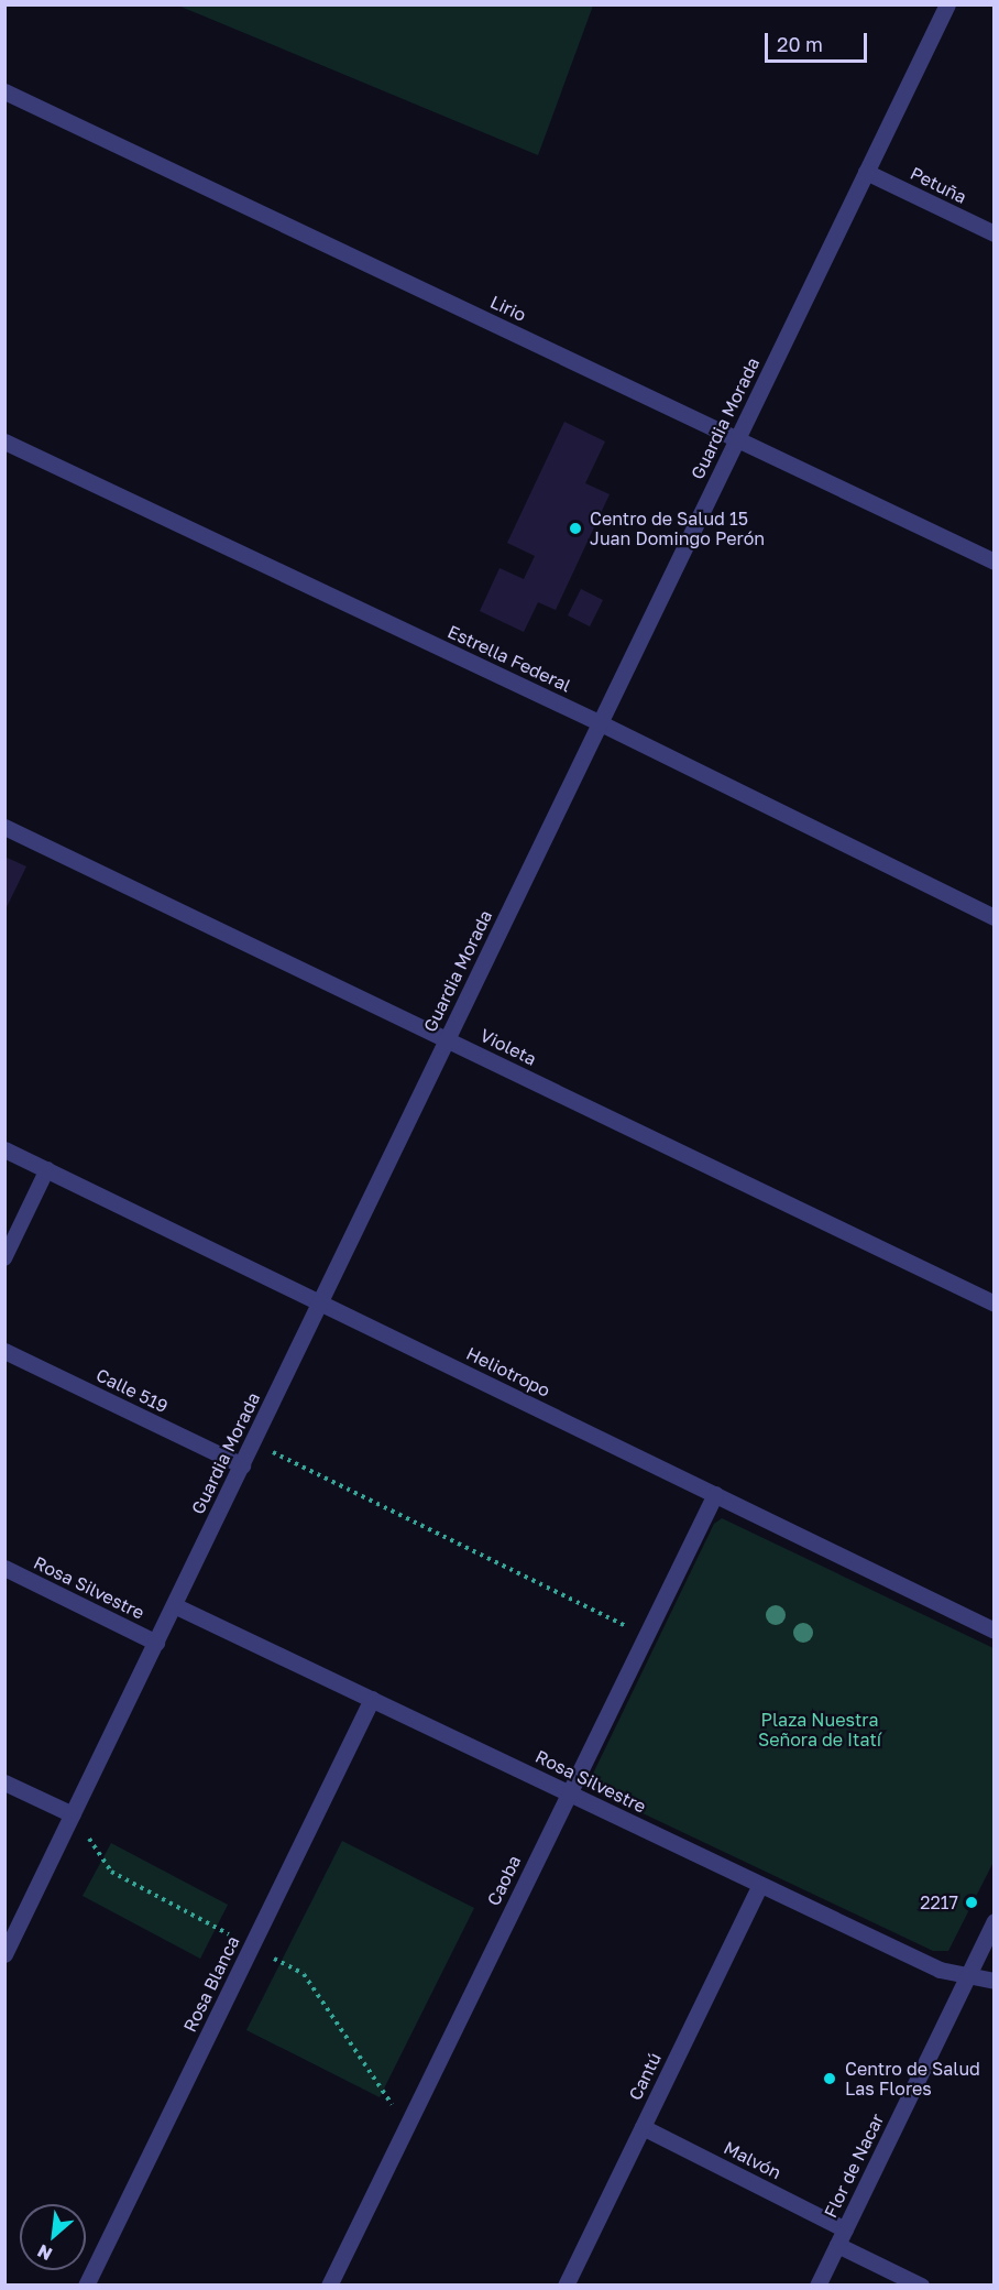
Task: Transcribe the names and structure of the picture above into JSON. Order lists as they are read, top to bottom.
{
  "streets": {
    "street": [
      "Petuña",
      "Lirio",
      "Guardia Morada",
      "Estrella Federal",
      "Violeta",
      "Heliotropo",
      "Calle 519",
      "Rosa Silvestre",
      "Caoba",
      "Rosa Blanca",
      "Cantú",
      "Malvón",
      "Flor de Nacar"
    ]
  },
  "crossings": [
    ["Petuña", "Guardia Morada"],
    ["Lirio", "Guardia Morada"],
    ["Guardia Morada", "Estrella Federal"],
    ["Guardia Morada", "Violeta"],
    ["Guardia Morada", "Heliotropo"],
    ["Guardia Morada", "Calle 519"],
    ["Guardia Morada", "Rosa Silvestre"],
    ["Heliotropo", "Caoba"],
    ["Rosa Silvestre", "Caoba"],
    ["Rosa Silvestre", "Rosa Blanca"],
    ["Rosa Silvestre", "Cantú"],
    ["Rosa Silvestre", "Flor de Nacar"],
    ["Cantú", "Malvón"],
    ["Malvón", "Flor de Nacar"]
  ],
  "parks": ["Plaza Nuestra Señora de Itatí"],
  "places": ["Centro de Salud 15 Juan Domingo Perón", "2217", "Centro de Salud Las Flores"],
  "scale_bar": "20 m",
  "north": "bottom left"
}
